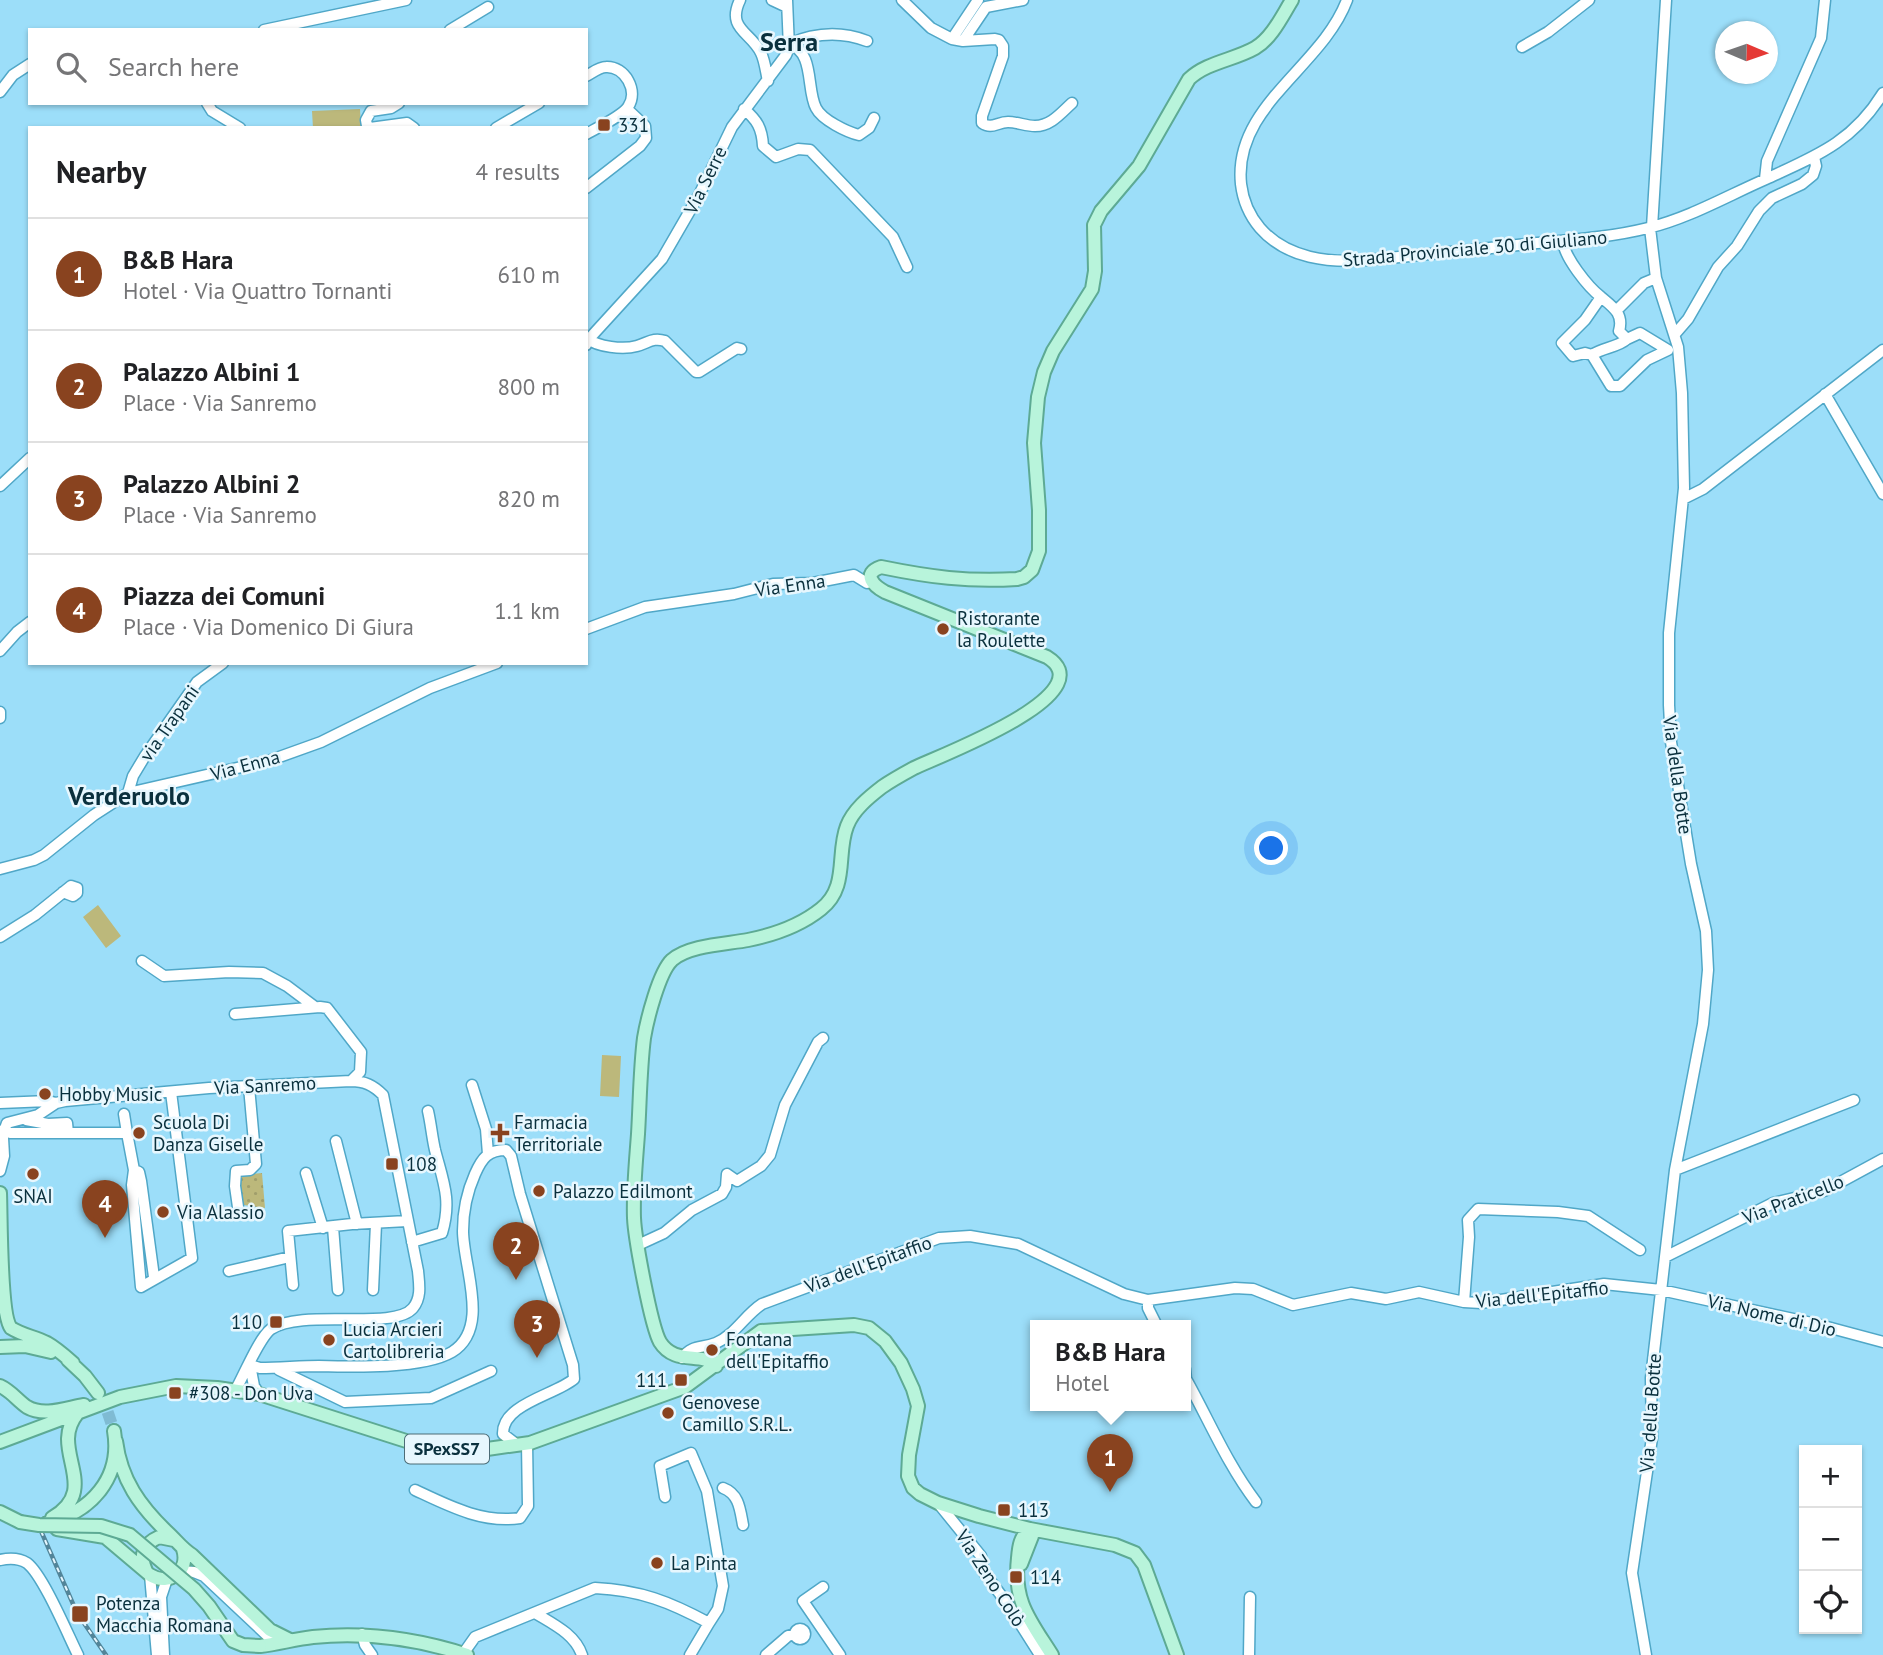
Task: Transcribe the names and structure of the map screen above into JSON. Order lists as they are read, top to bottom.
{
  "streets": {
    "main road": ["SPexSS7"],
    "street": [
      "Via Serre",
      "Strada Provinciale 30 di Giuliano",
      "Via Enna",
      "via Trapani",
      "Via della Botte",
      "Via Sanremo",
      "Via Praticello",
      "Via dell'Epitaffio",
      "Via Nome di Dio",
      "Via Zeno Colò"
    ]
  },
  "crossings": [
    ["Strada Provinciale 30 di Giuliano", "Via della Botte"],
    ["Via Enna", "via Trapani"],
    ["Via della Botte", "Via Praticello"],
    ["Via della Botte", "Via dell'Epitaffio"],
    ["Via della Botte", "Via Nome di Dio"],
    ["Via Sanremo", "SPexSS7"],
    ["Via dell'Epitaffio", "Via Nome di Dio"]
  ],
  "districts": ["Serra", "Verderuolo"],
  "places": {
    "transit": [
      "331",
      "108",
      "110",
      "111",
      "#308 - Don Uva",
      "113",
      "114",
      "Potenza Macchia Romana"
    ],
    "other": [
      "Ristorante la Roulette",
      "Hobby Music",
      "Scuola Di Danza Giselle",
      "SNAI",
      "Palazzo Edilmont",
      "Via Alassio",
      "Lucia Arcieri Cartolibreria",
      "Fontana dell'Epitaffio",
      "Genovese Camillo S.R.L.",
      "La Pinta"
    ],
    "health": ["Farmacia Territoriale"]
  },
  "north": "right",
  "page": {
    "search": "Search here",
    "heading": ["Nearby", "4 results"],
    "list": [
      {
        "mark": "1",
        "name": "B&B Hara",
        "note": "Hotel · Via Quattro Tornanti",
        "value": "610 m"
      },
      {
        "mark": "2",
        "name": "Palazzo Albini 1",
        "note": "Place · Via Sanremo",
        "value": "800 m"
      },
      {
        "mark": "3",
        "name": "Palazzo Albini 2",
        "note": "Place · Via Sanremo",
        "value": "820 m"
      },
      {
        "mark": "4",
        "name": "Piazza dei Comuni",
        "note": "Place · Via Domenico Di Giura",
        "value": "1.1 km"
      }
    ],
    "pins": [
      "4",
      "2",
      "3",
      "1"
    ],
    "popup": ["B&B Hara", "Hotel"],
    "map_buttons": ["+", "−"]
  }
}
